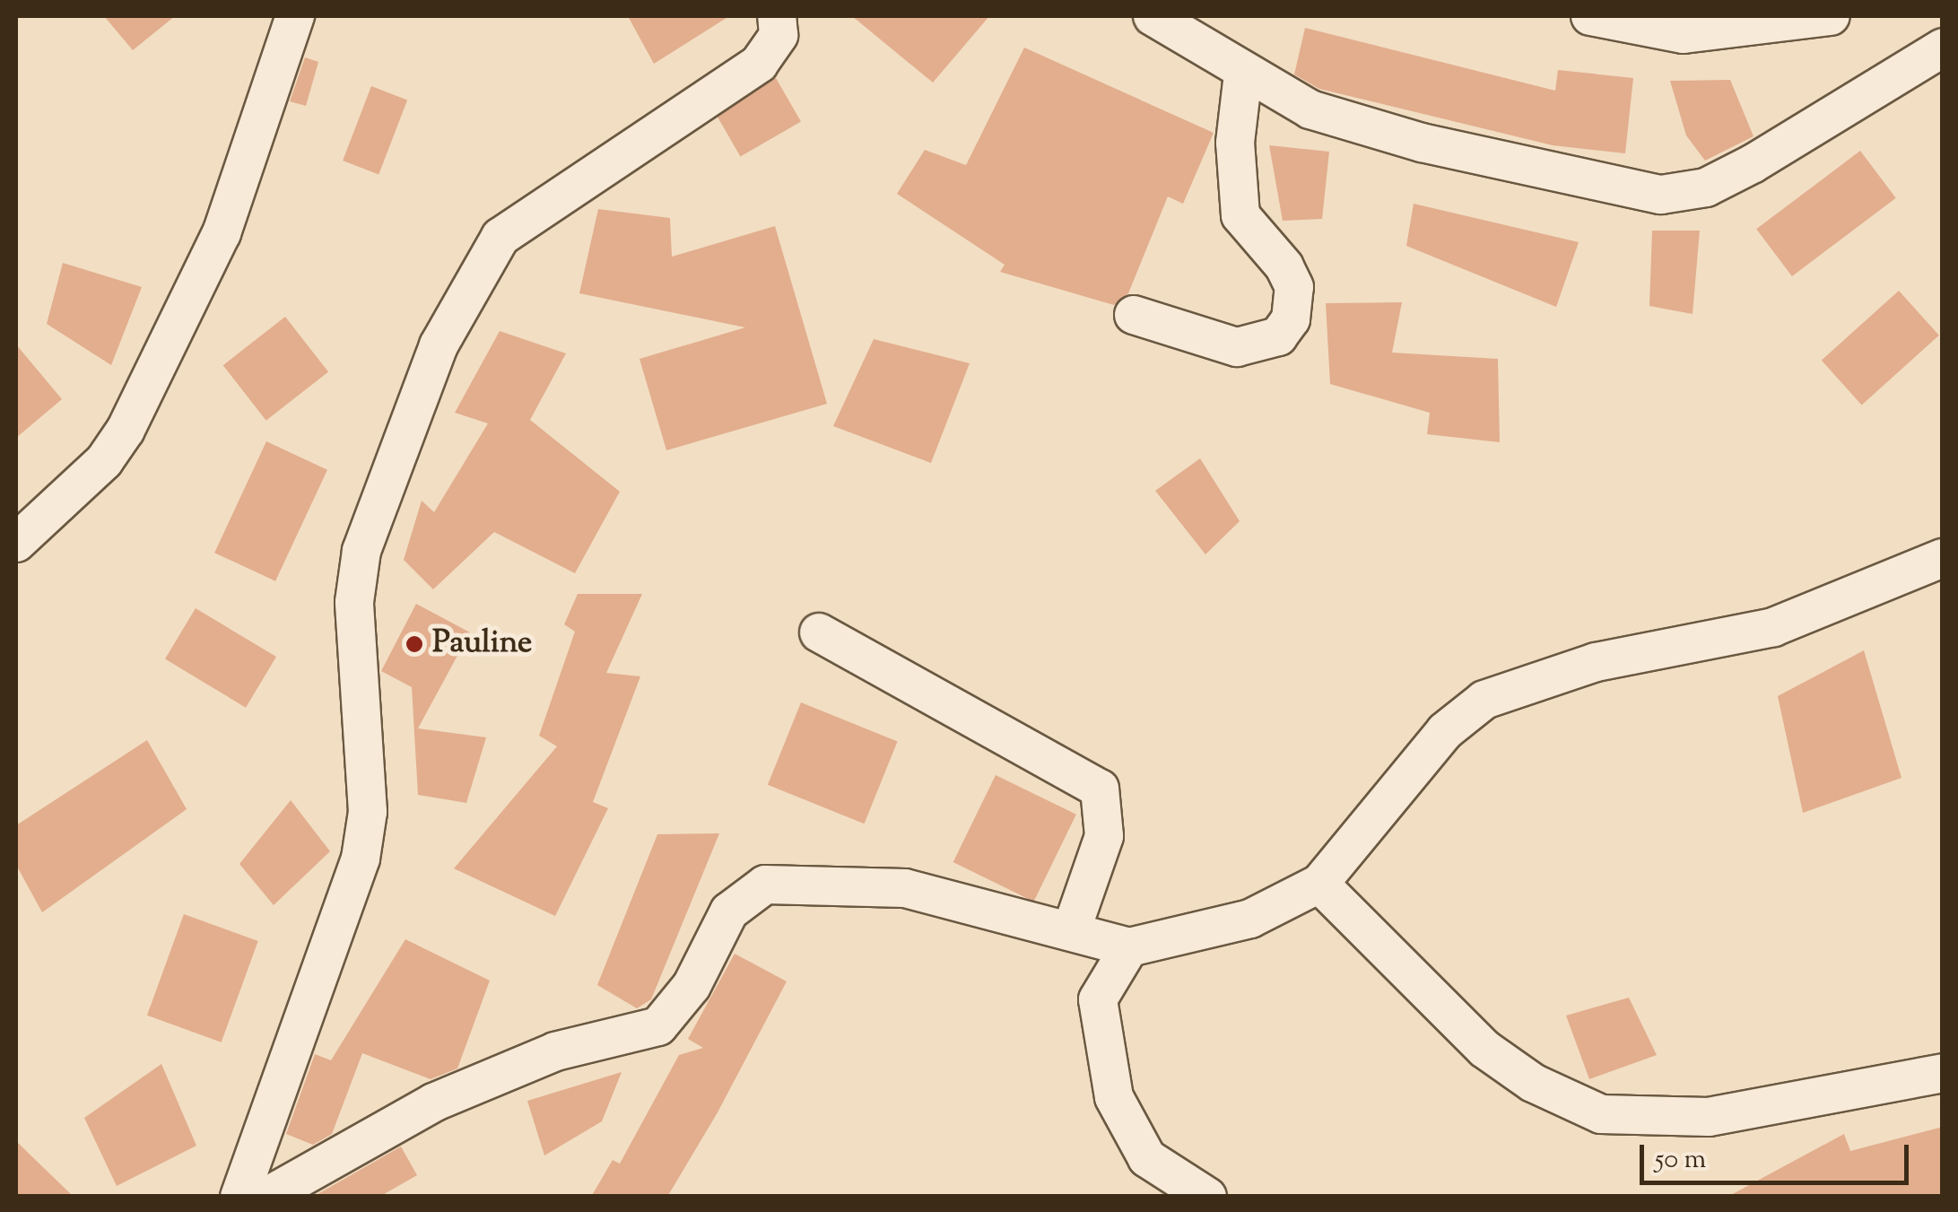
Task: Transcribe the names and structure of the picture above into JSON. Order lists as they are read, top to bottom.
{
  "places": ["Pauline"],
  "scale_bar": "50 m"
}
